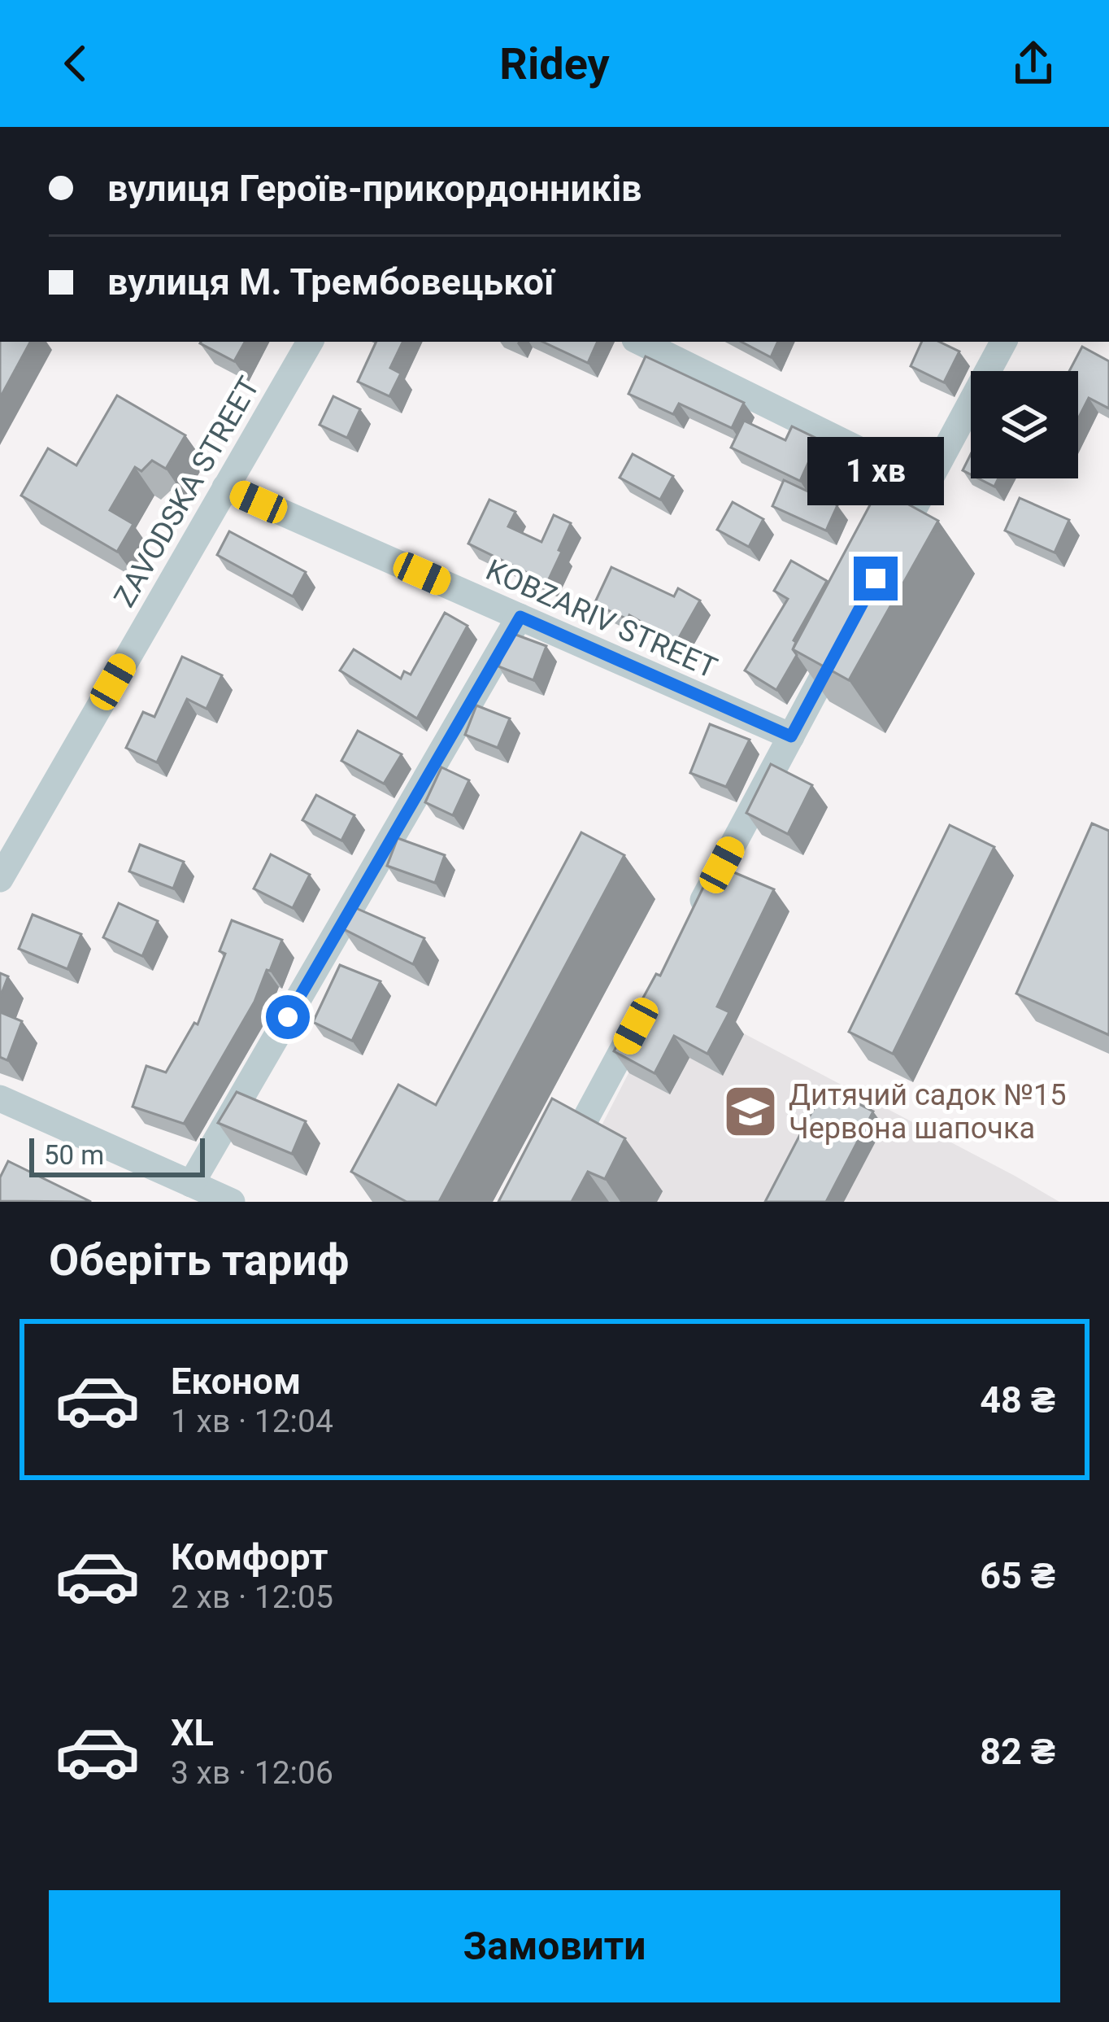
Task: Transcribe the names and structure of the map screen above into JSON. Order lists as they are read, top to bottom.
{
  "streets": {
    "street": ["ZAVODSKA STREET", "KOBZARIV STREET"]
  },
  "crossings": [
    ["ZAVODSKA STREET", "KOBZARIV STREET"]
  ],
  "places": {
    "school or university": ["Дитячий садок №15 Червона шапочка"]
  },
  "scale_bar": "50 m",
  "page": {
    "header": "Ridey",
    "banner": ["вулиця Героїв-прикордонників", "вулиця М. Трембовецької"],
    "bubble": "1 хв",
    "scale": "50 m",
    "heading": "Оберіть тариф",
    "list": [
      {
        "name": "Економ",
        "note": "1 хв · 12:04",
        "value": "48 ₴"
      },
      {
        "name": "Комфорт",
        "note": "2 хв · 12:05",
        "value": "65 ₴"
      },
      {
        "name": "XL",
        "note": "3 хв · 12:06",
        "value": "82 ₴"
      }
    ],
    "buttons": "Замовити"
  }
}
